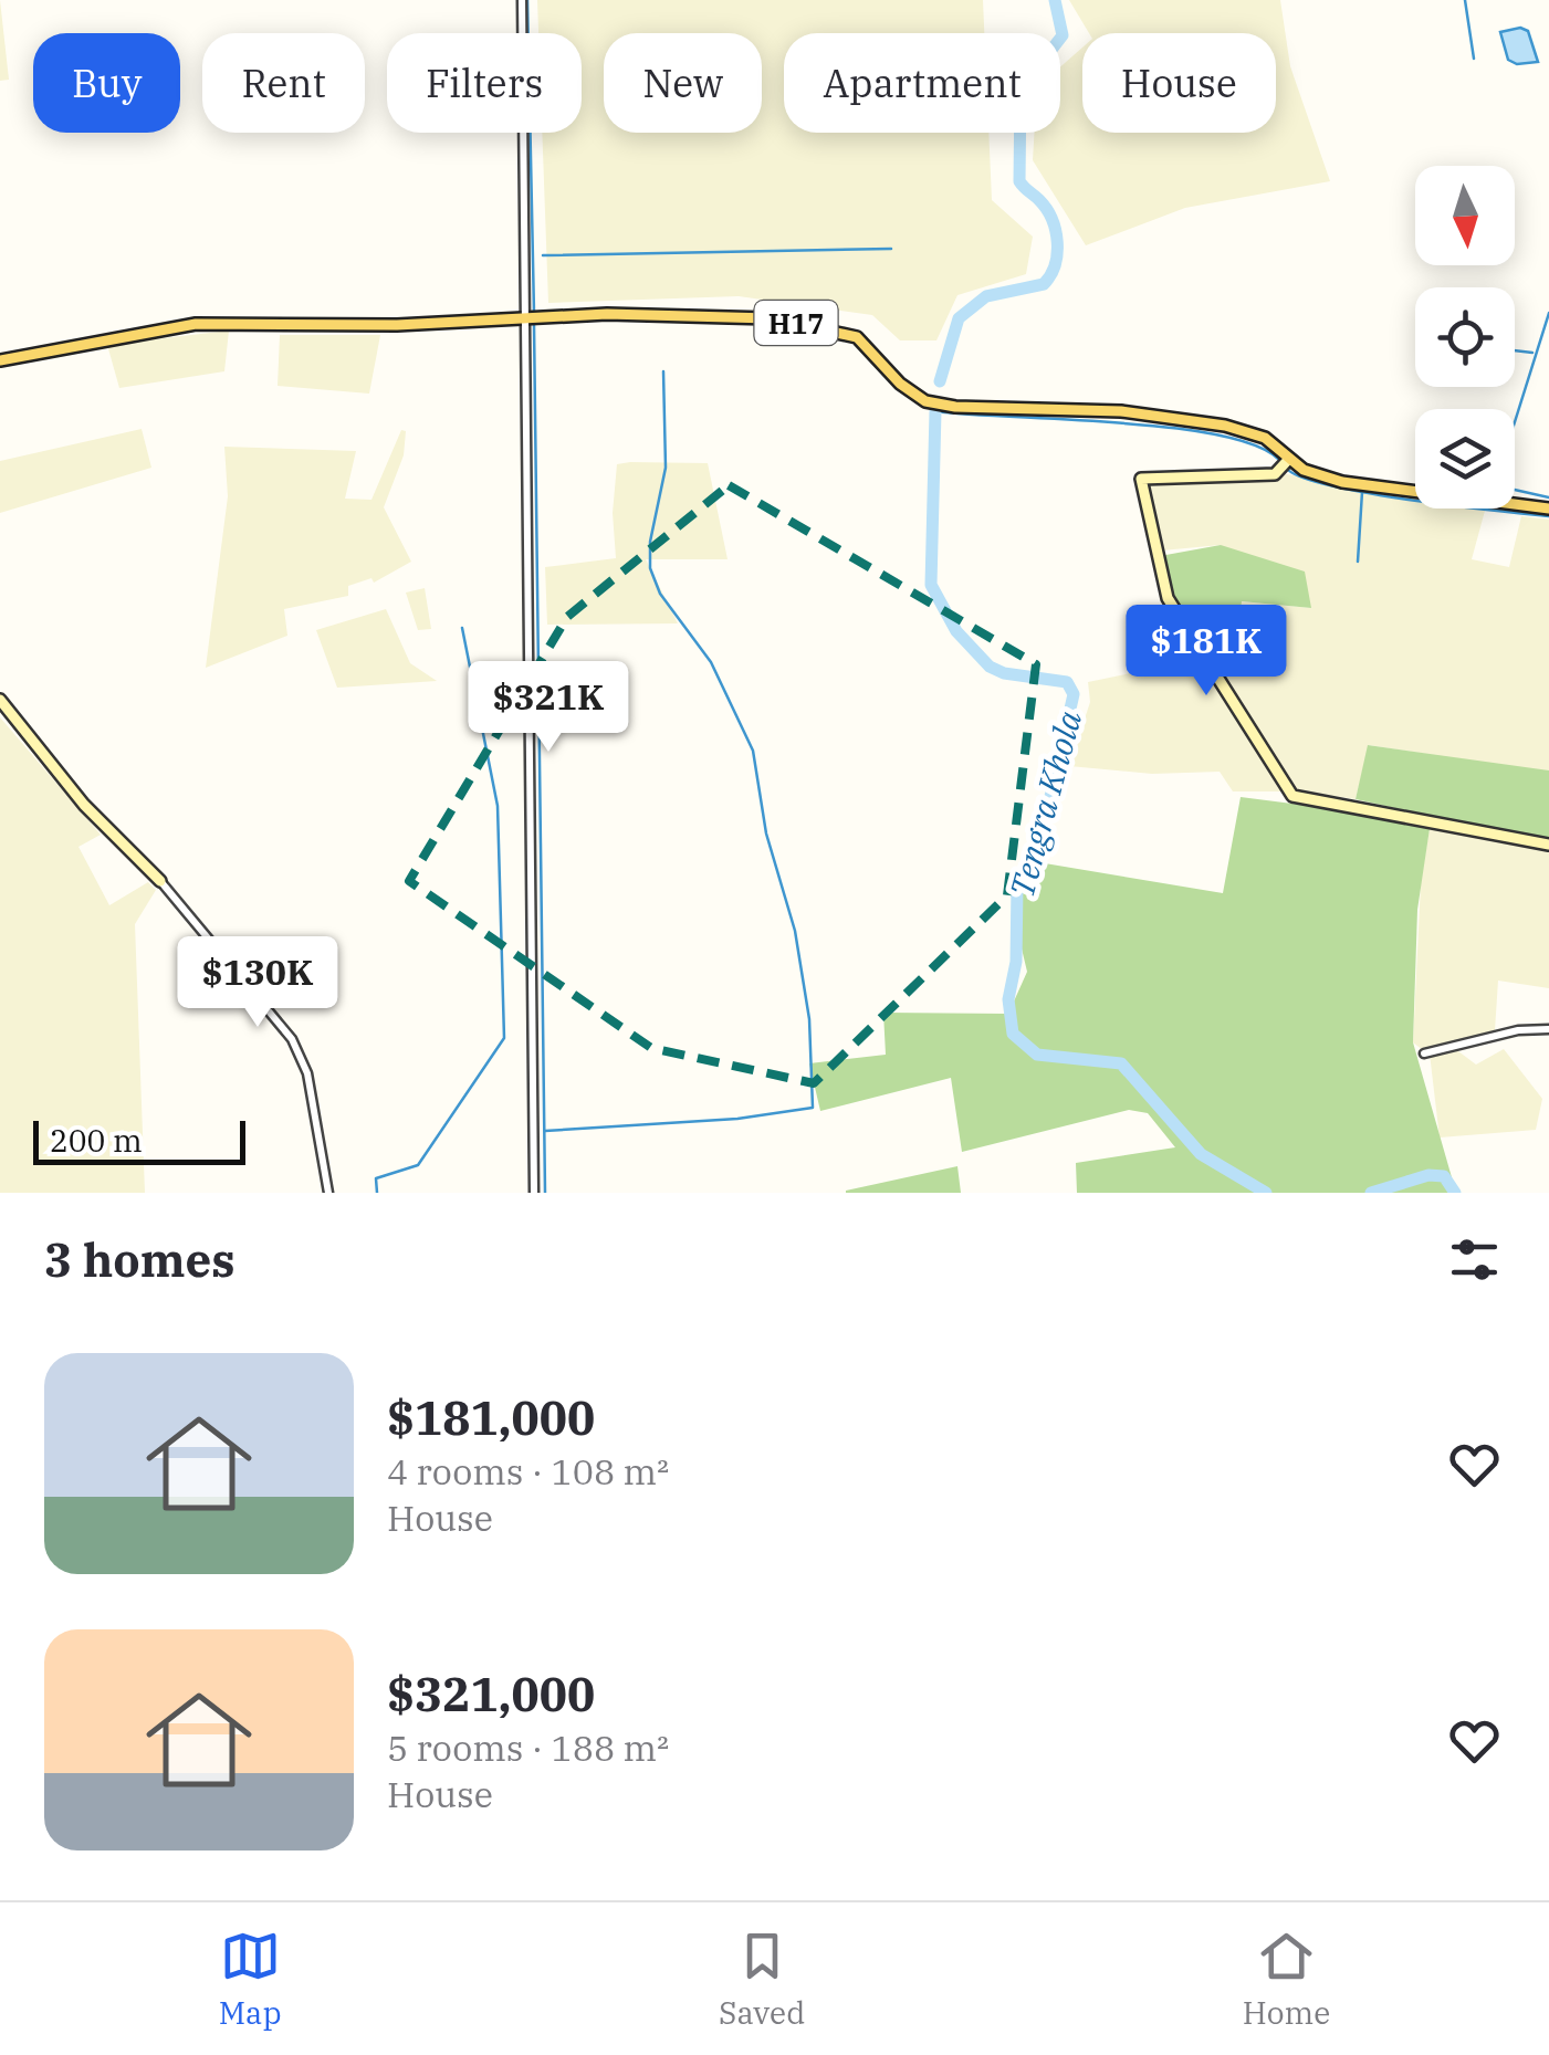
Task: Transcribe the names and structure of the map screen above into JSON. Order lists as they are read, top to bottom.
{
  "streets": {
    "main road": ["H17"]
  },
  "water": ["Tengra Khola"],
  "scale_bar": "200 m",
  "north": "bottom",
  "page": {
    "chip": [
      "Buy",
      "Rent",
      "Filters",
      "New",
      "Apartment",
      "House"
    ],
    "price": ["$181K", "$321K", "$130K"],
    "scale": "200 m",
    "heading": "3 homes",
    "list": [
      {
        "name": "$181,000",
        "note": "4 rooms · 108 m² · House"
      },
      {
        "name": "$321,000",
        "note": "5 rooms · 188 m² · House"
      }
    ],
    "tabs": ["Map", "Saved", "Home"]
  }
}
